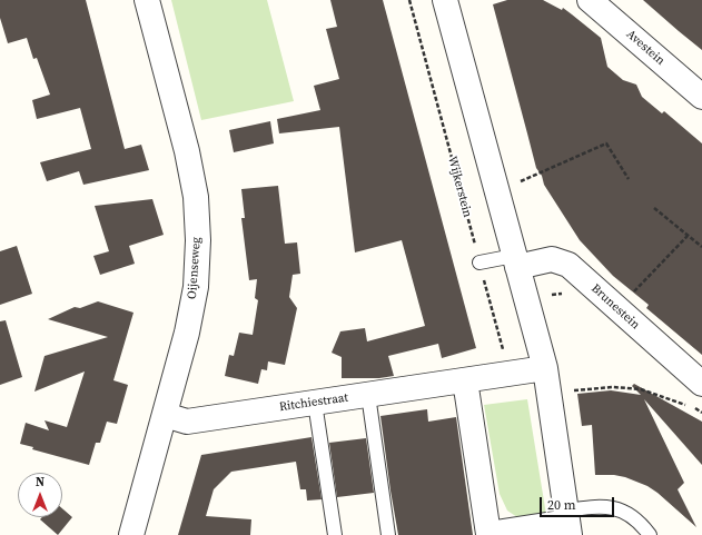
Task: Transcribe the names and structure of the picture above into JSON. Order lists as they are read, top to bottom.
{
  "streets": {
    "street": [
      "Avestein",
      "Oijenseweg",
      "Brunestein",
      "Ritchiestraat"
    ],
    "path": ["Wijkerstein"]
  },
  "crossings": [
    ["Wijkerstein", "Ritchiestraat"],
    ["Oijenseweg", "Ritchiestraat"]
  ],
  "scale_bar": "20 m",
  "north": "top"
}
